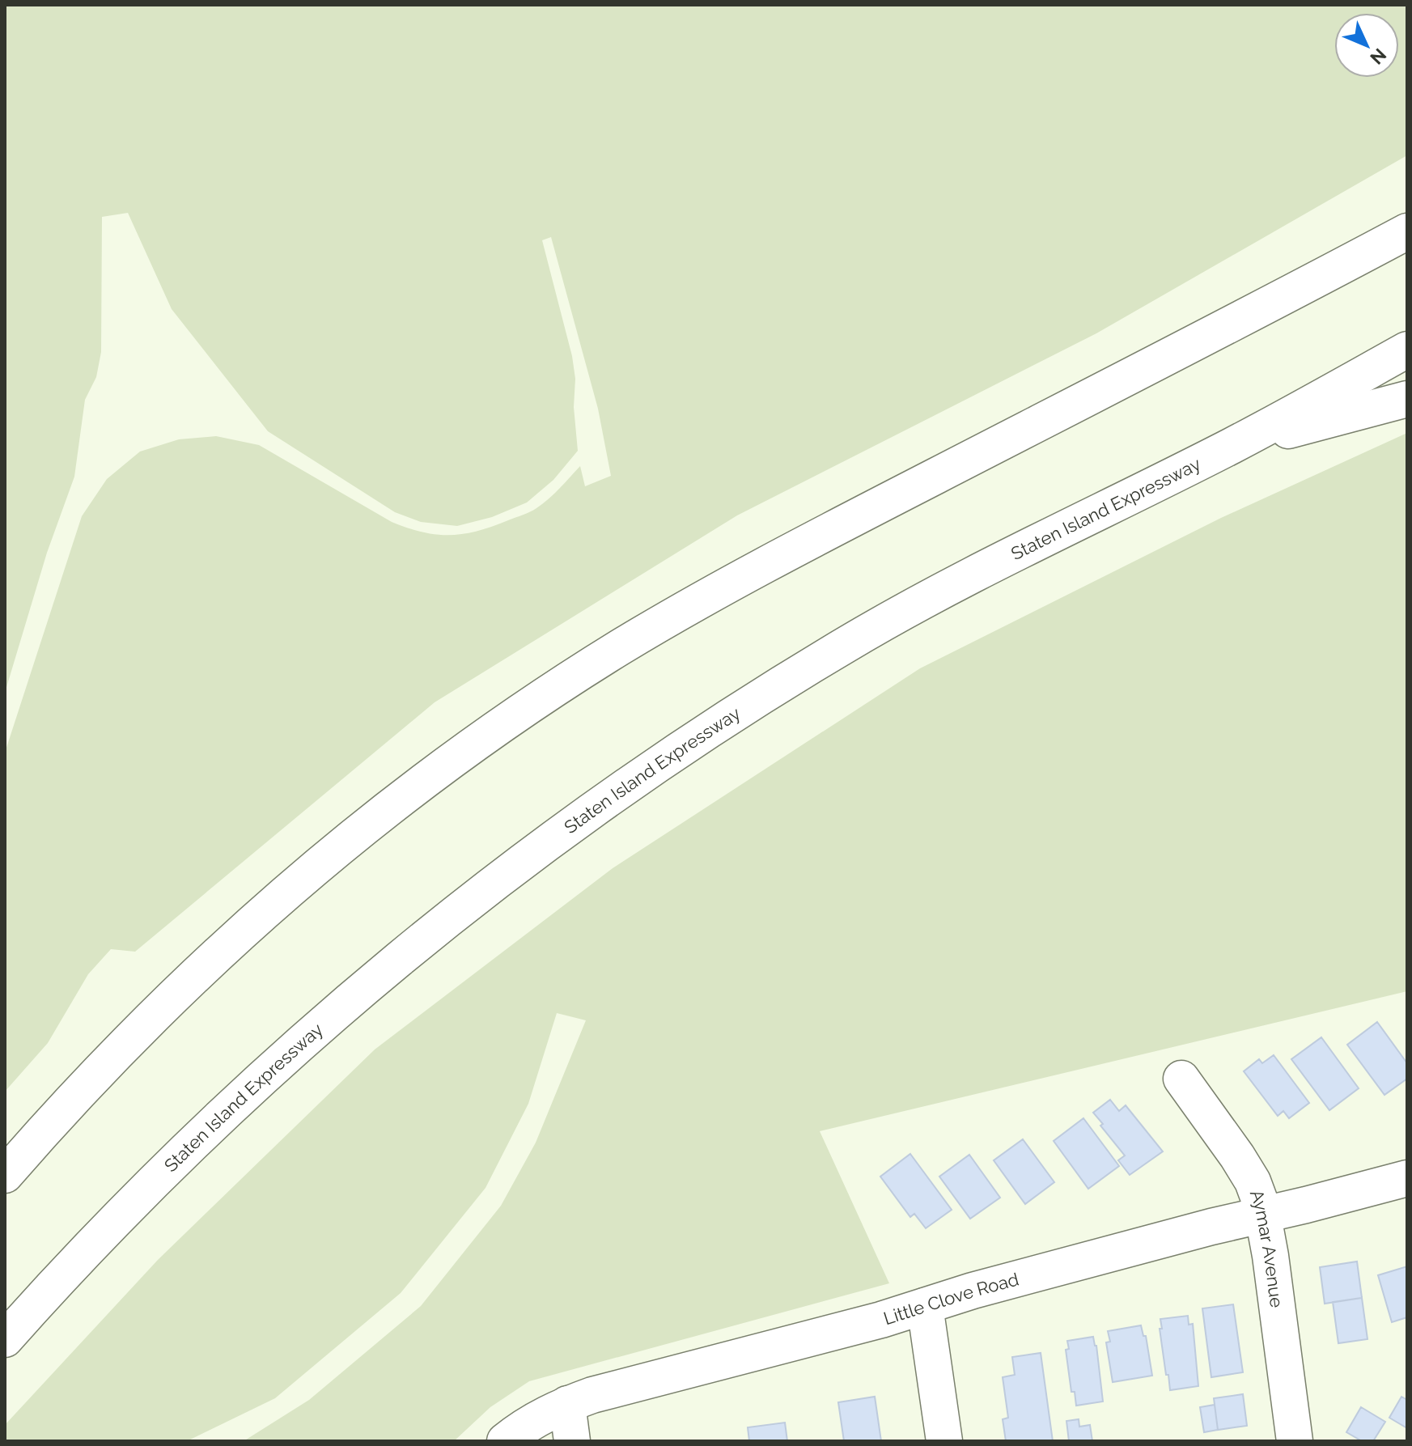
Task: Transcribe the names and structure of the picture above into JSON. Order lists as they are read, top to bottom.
{
  "streets": {
    "main road": ["Staten Island Expressway", "Aymar Avenue", "Little Clove Road"]
  },
  "crossings": [
    ["Aymar Avenue", "Little Clove Road"]
  ],
  "north": "bottom right"
}
